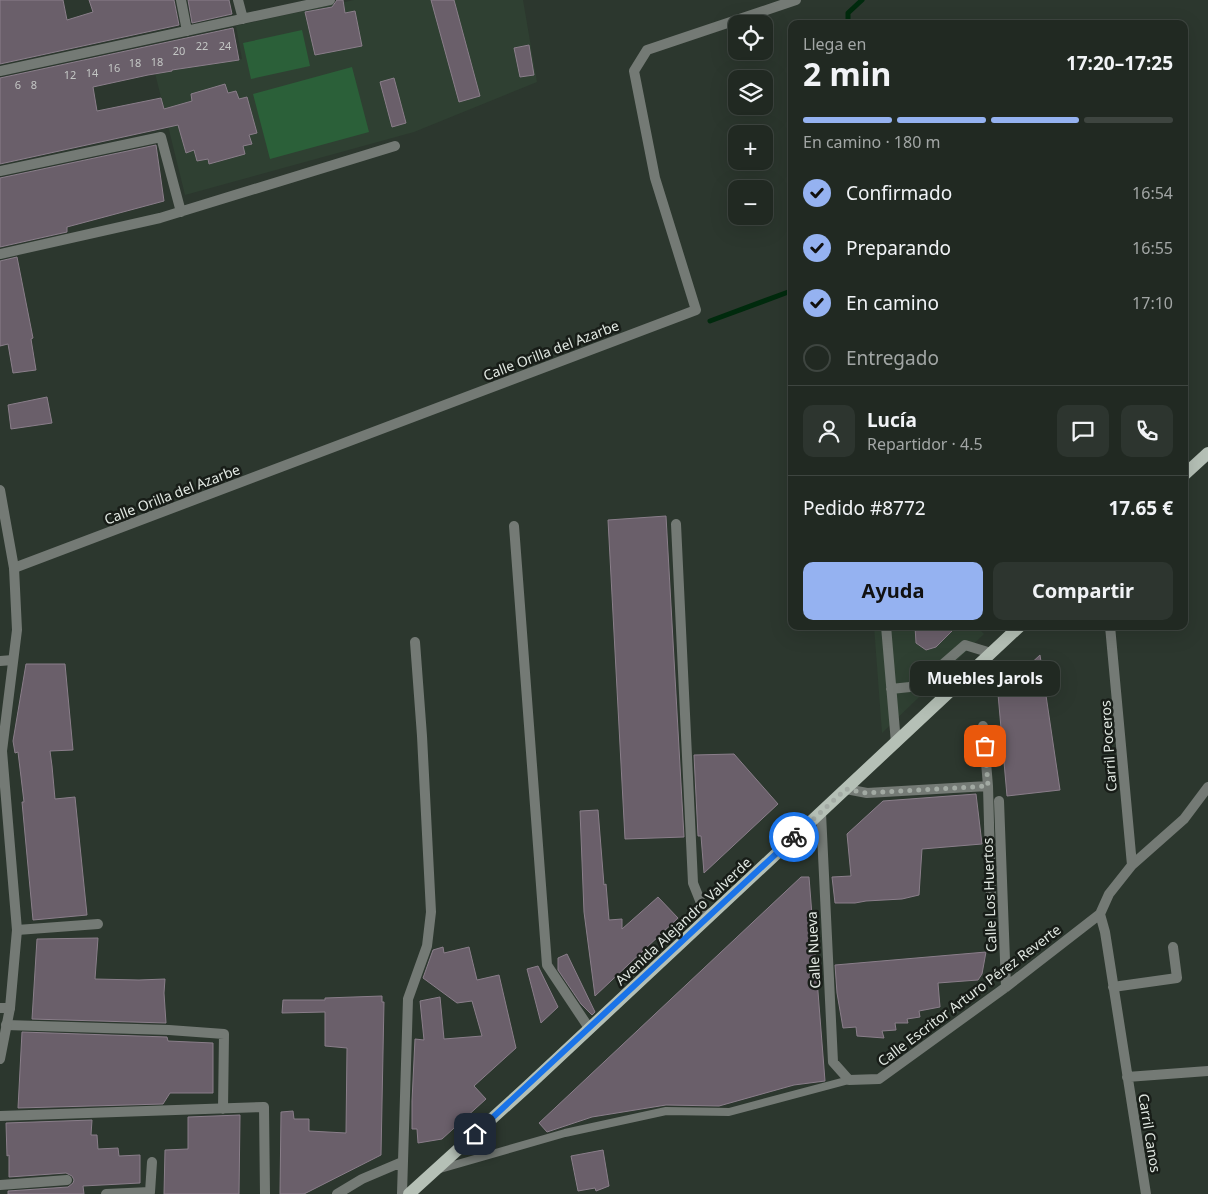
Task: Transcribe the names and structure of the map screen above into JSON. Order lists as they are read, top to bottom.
{
  "streets": {
    "main road": ["Avenida Alejandro Valverde"],
    "street": [
      "Calle Orilla del Azarbe",
      "Carril Poceros",
      "Calle Los Huertos",
      "Calle Nueva",
      "Calle Escritor Arturo Pérez Reverte",
      "Carril Canos"
    ]
  },
  "crossings": [
    ["Calle Los Huertos", "Calle Escritor Arturo Pérez Reverte"],
    ["Avenida Alejandro Valverde", "Calle Nueva"],
    ["Calle Nueva", "Calle Escritor Arturo Pérez Reverte"],
    ["Calle Escritor Arturo Pérez Reverte", "Carril Canos"]
  ],
  "places": ["Muebles Jarols"],
  "house_numbers": [
    "22",
    "24",
    "20",
    "18",
    "18",
    "16",
    "14",
    "12",
    "6",
    "8"
  ],
  "page": {
    "map_buttons": ["+", "−"],
    "heading": ["2 min", "Llega en", "17:20–17:25"],
    "panel": [
      "Lucía",
      "Repartidor · 4.5",
      "Pedido #8772",
      "17.65 €"
    ],
    "bar": "En camino · 180 m",
    "list": [
      ["Confirmado", "16:54"],
      ["Preparando", "16:55"],
      ["En camino", "17:10"],
      "Entregado"
    ],
    "buttons": ["Ayuda", "Compartir"],
    "bubble": "Muebles Jarols"
  }
}
